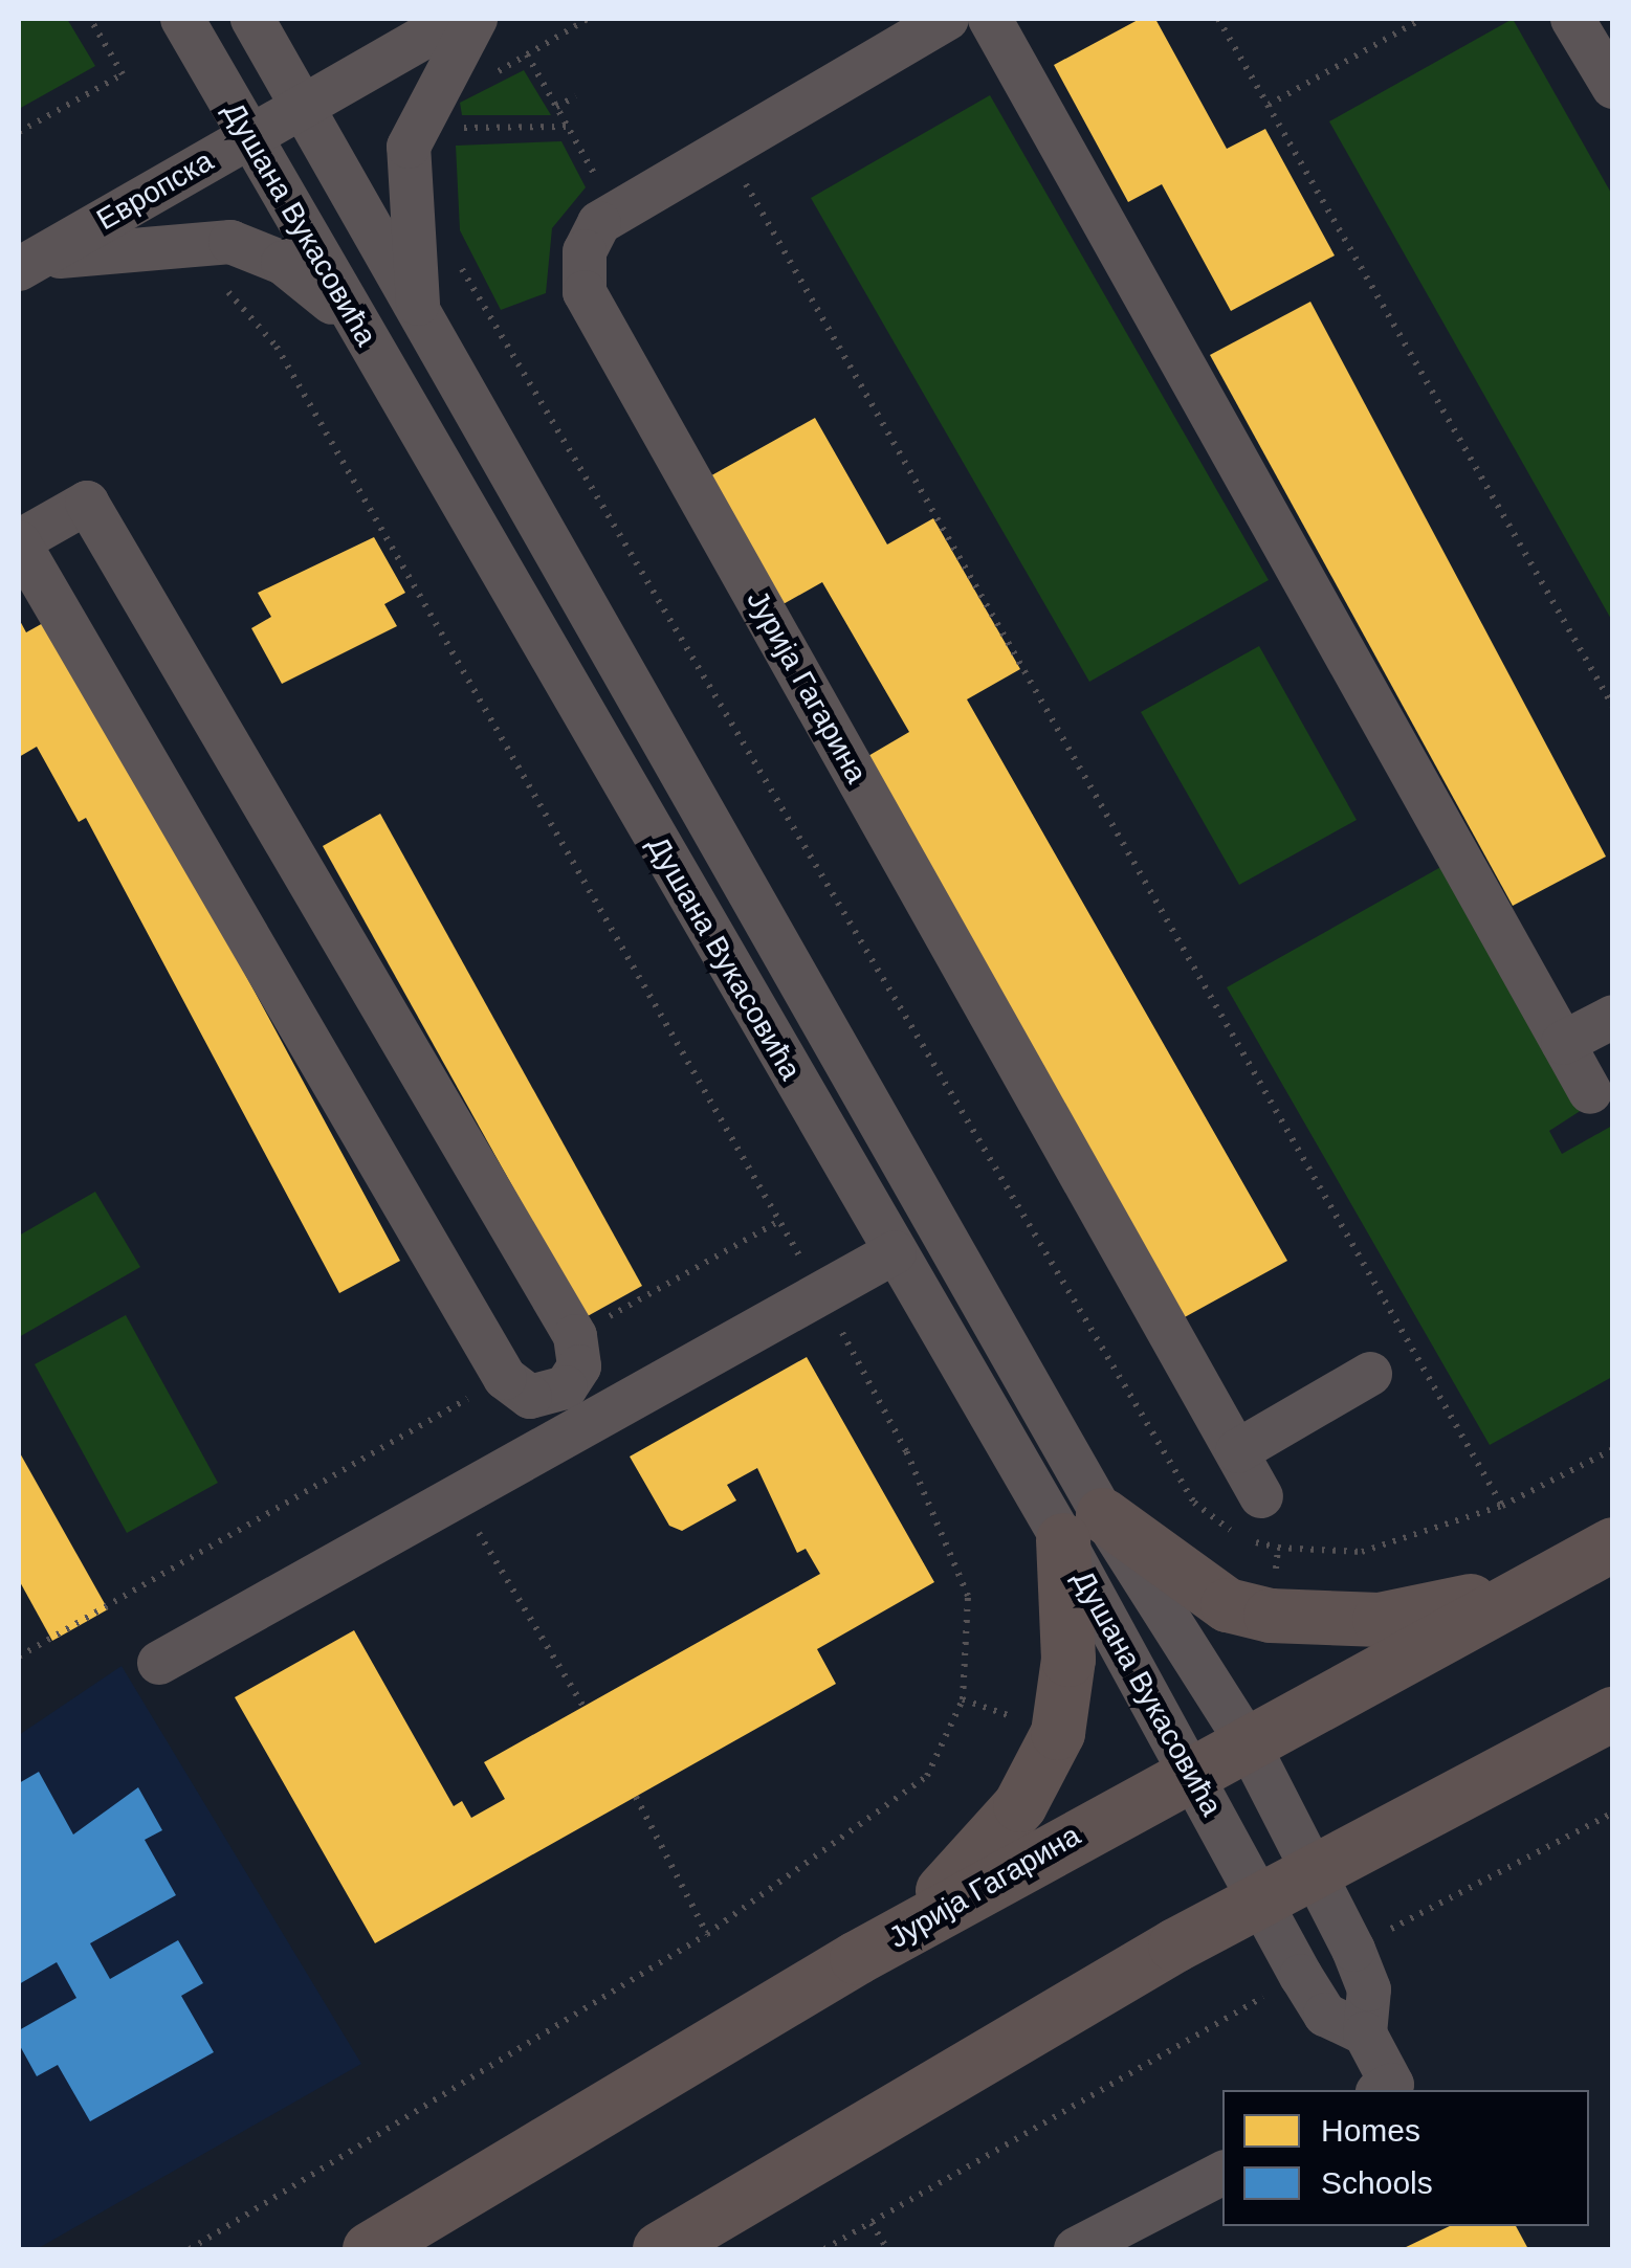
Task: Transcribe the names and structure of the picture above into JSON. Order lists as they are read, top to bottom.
{
  "streets": {
    "main road": ["Јурија Гагарина"],
    "street": ["Европска", "Душана Вукасовића"]
  },
  "crossings": [
    ["Европска", "Душана Вукасовића"],
    ["Душана Вукасовића", "Јурија Гагарина"]
  ],
  "legend": ["Homes", "Schools"]
}
